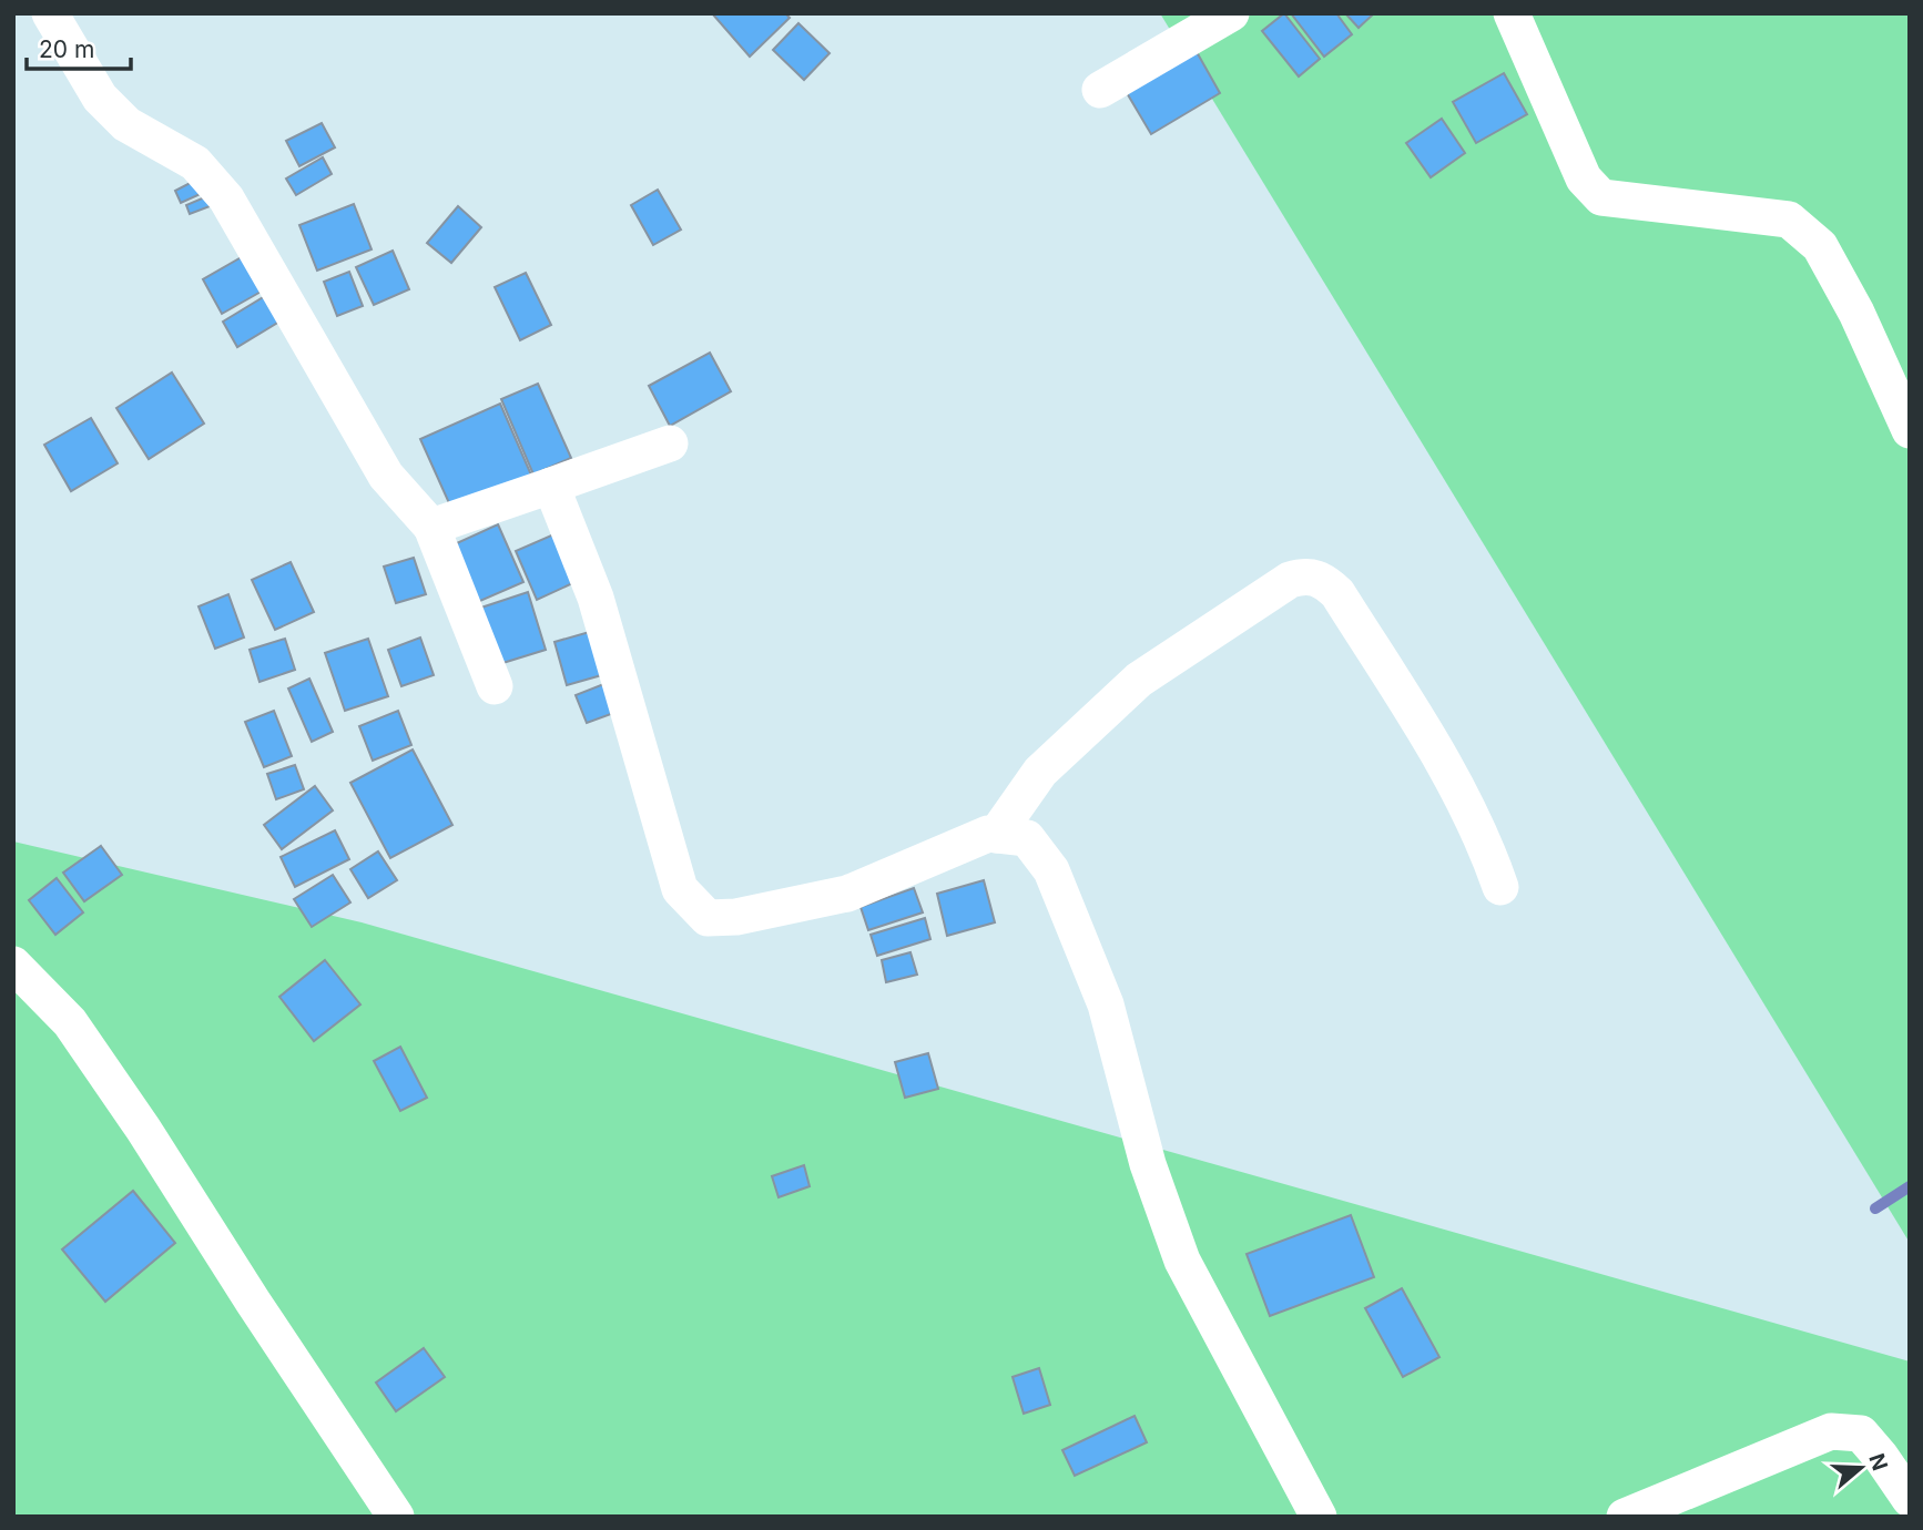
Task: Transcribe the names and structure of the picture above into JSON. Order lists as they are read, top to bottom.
{
  "scale_bar": "20 m",
  "north": "right"
}
